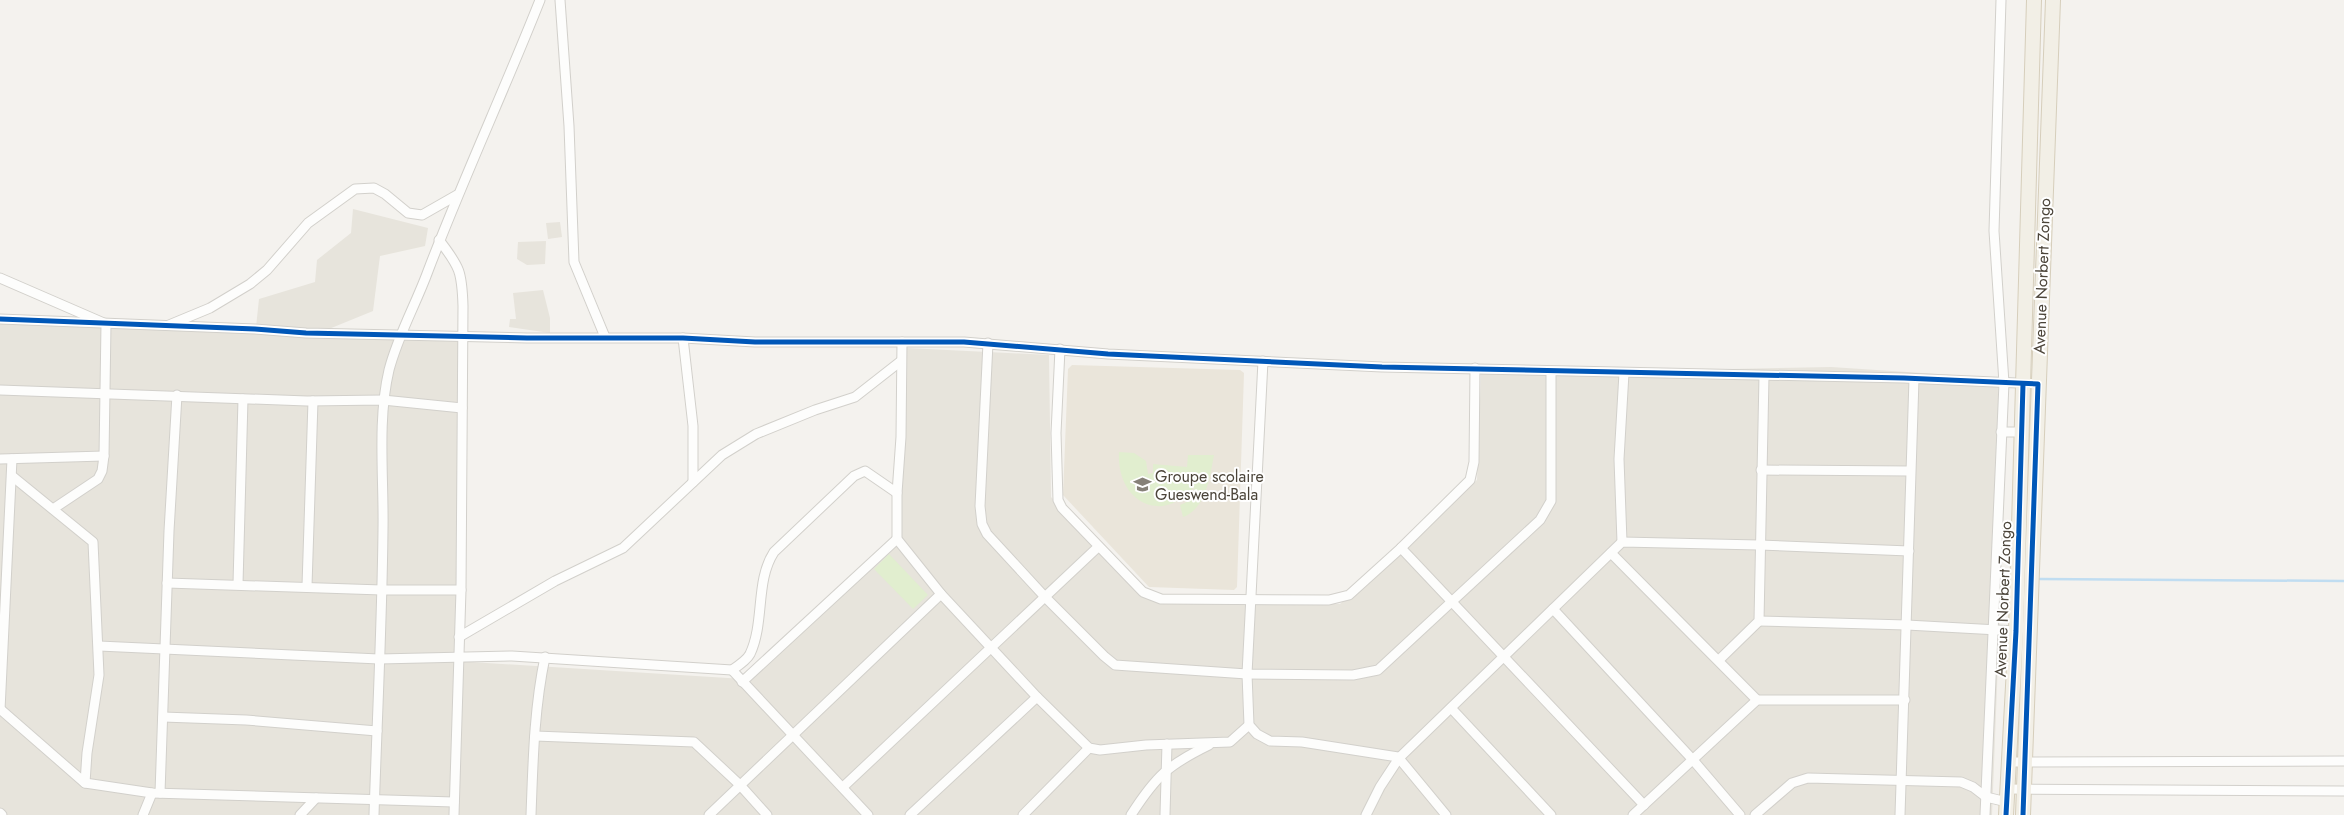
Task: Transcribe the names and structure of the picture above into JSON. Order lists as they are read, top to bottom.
{
  "streets": {
    "main road": ["Avenue Norbert Zongo"]
  },
  "places": {
    "school or university": ["Groupe scolaire Gueswend-Bala"]
  }
}
